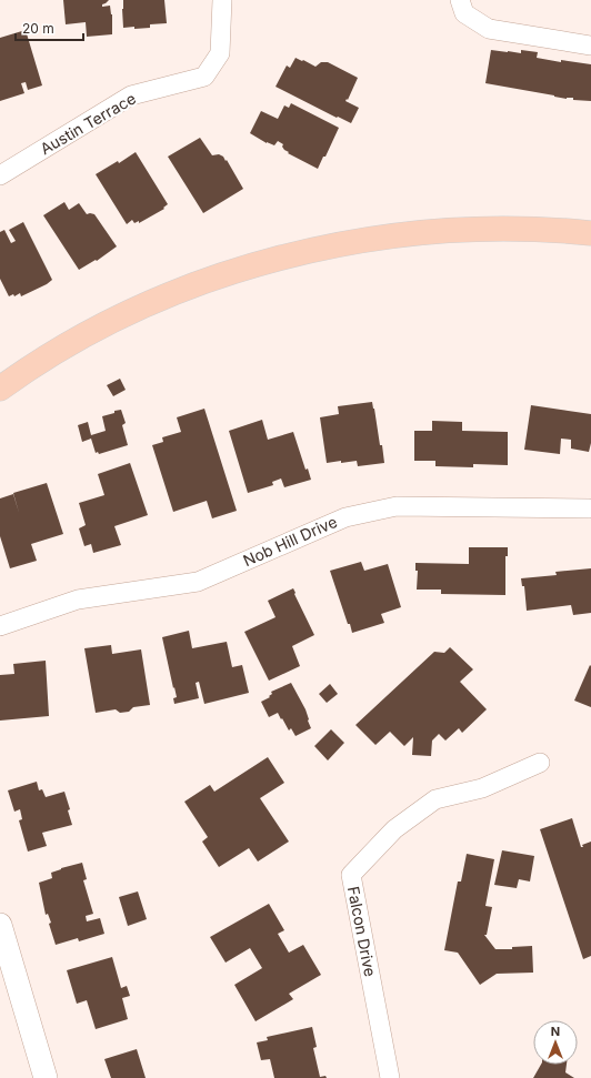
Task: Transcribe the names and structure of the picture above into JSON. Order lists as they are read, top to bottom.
{
  "streets": {
    "street": ["Austin Terrace", "Nob Hill Drive", "Falcon Drive"]
  },
  "scale_bar": "20 m",
  "north": "top"
}
